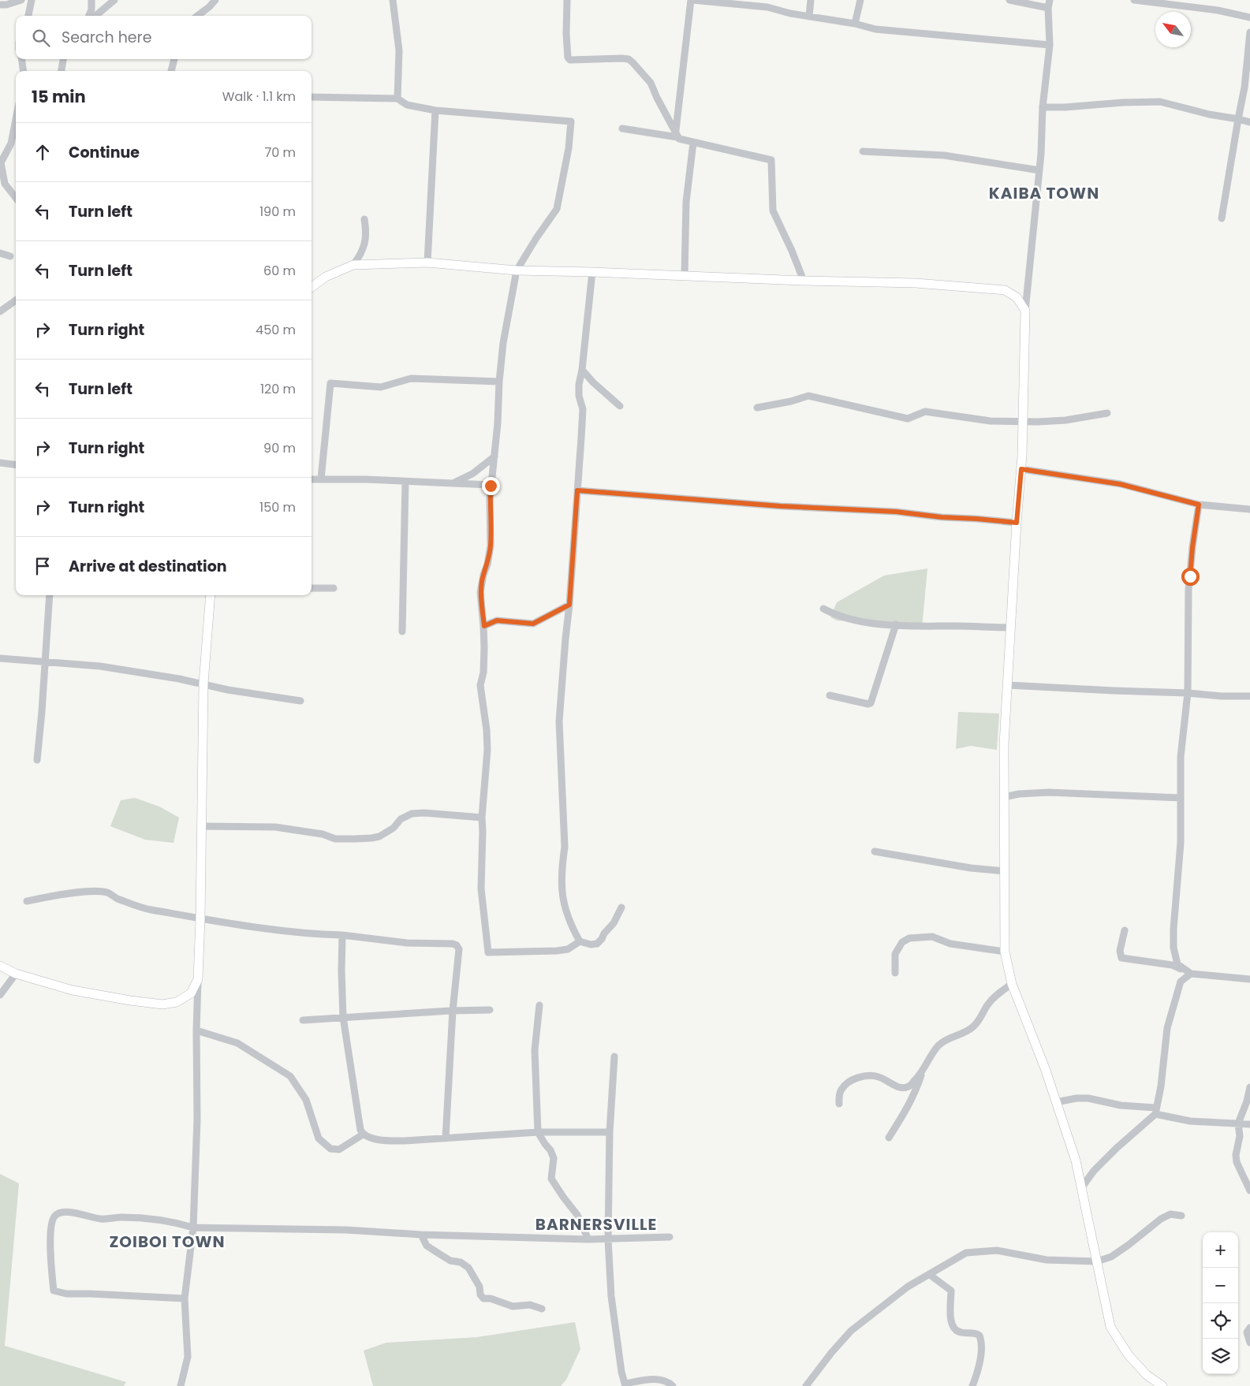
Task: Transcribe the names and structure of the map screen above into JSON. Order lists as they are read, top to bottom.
{
  "districts": ["KAIBA TOWN", "BARNERSVILLE", "ZOIBOI TOWN"],
  "north": "top left",
  "page": {
    "search": "Search here",
    "heading": ["15 min", "Walk · 1.1 km"],
    "list": [
      ["Continue", "70 m"],
      ["Turn left", "190 m"],
      ["Turn left", "60 m"],
      ["Turn right", "450 m"],
      ["Turn left", "120 m"],
      ["Turn right", "90 m"],
      ["Turn right", "150 m"],
      "Arrive at destination"
    ],
    "map_buttons": ["+", "−"]
  }
}
